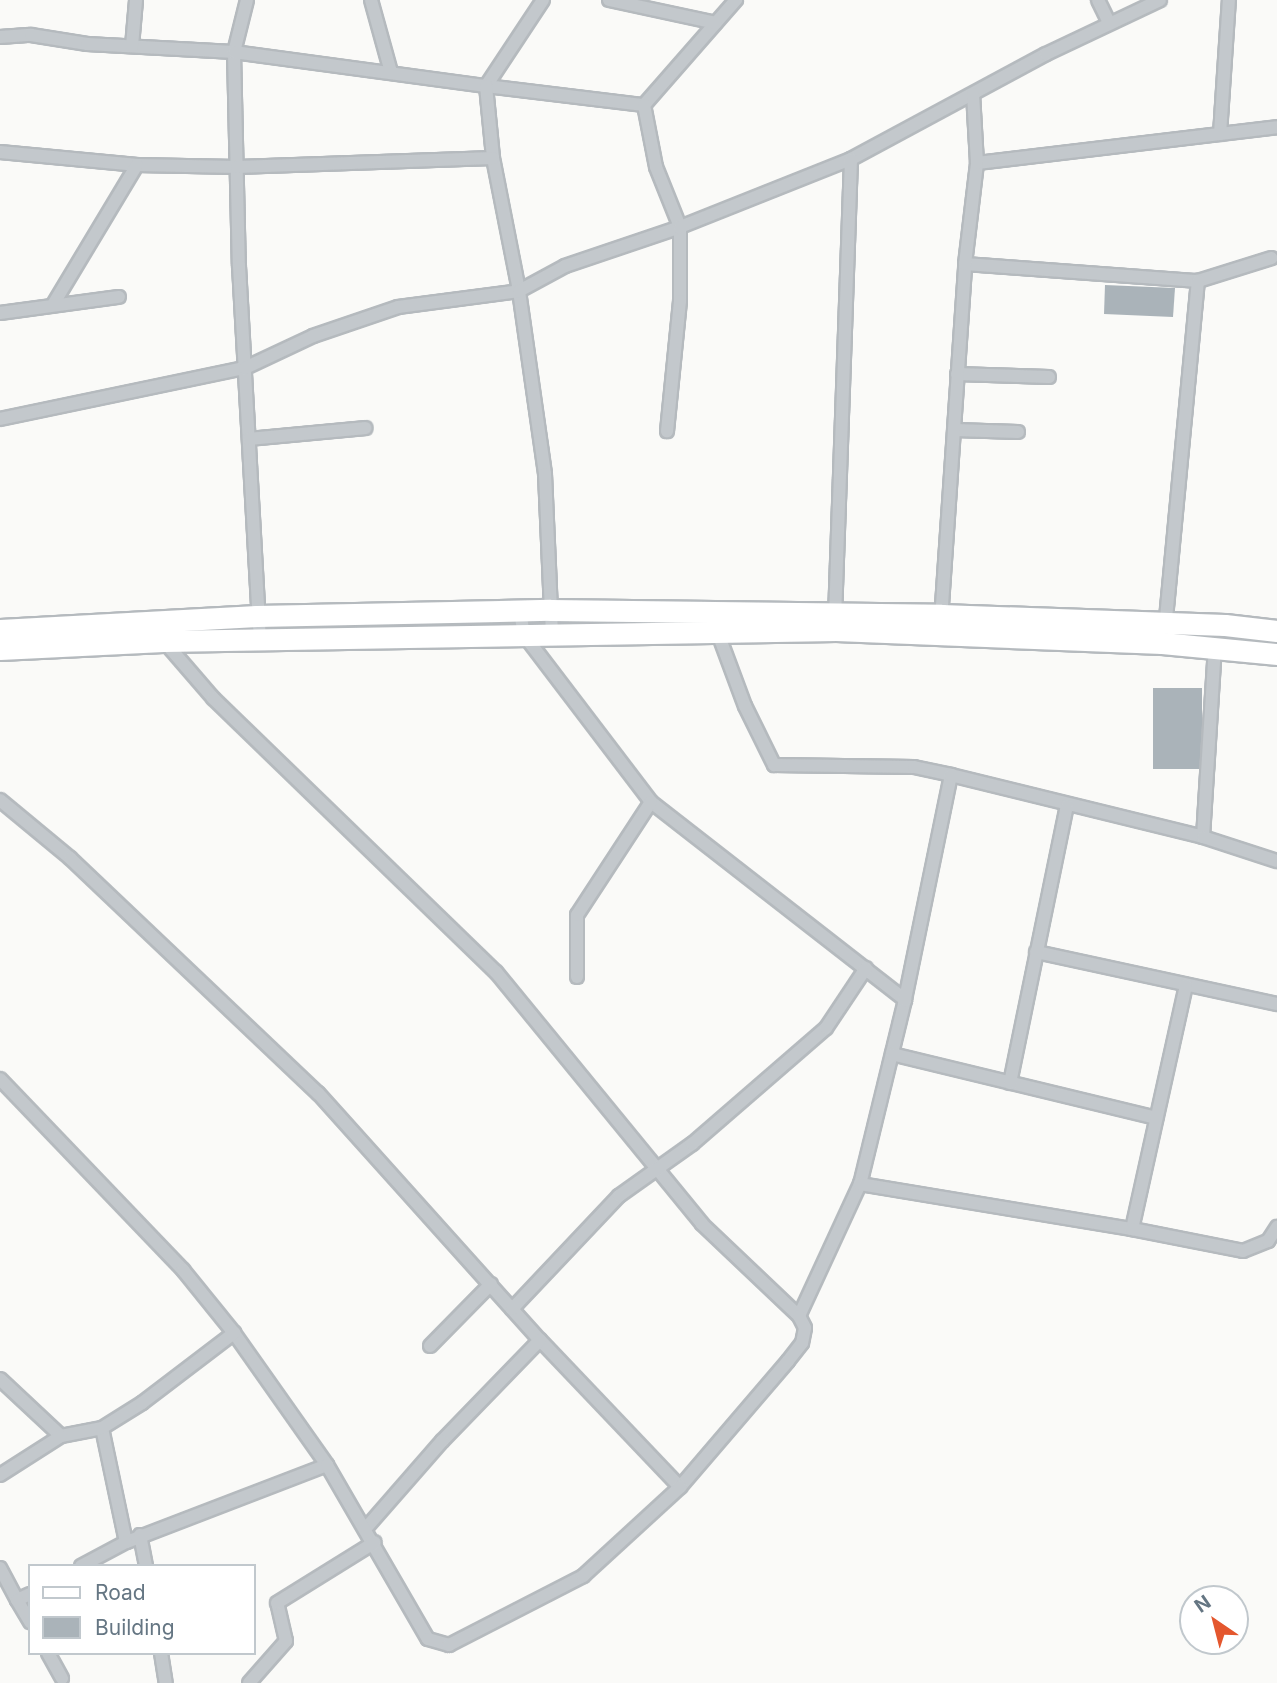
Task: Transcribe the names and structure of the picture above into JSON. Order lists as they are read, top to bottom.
{
  "legend": ["Road", "Building"],
  "north": "top left"
}
